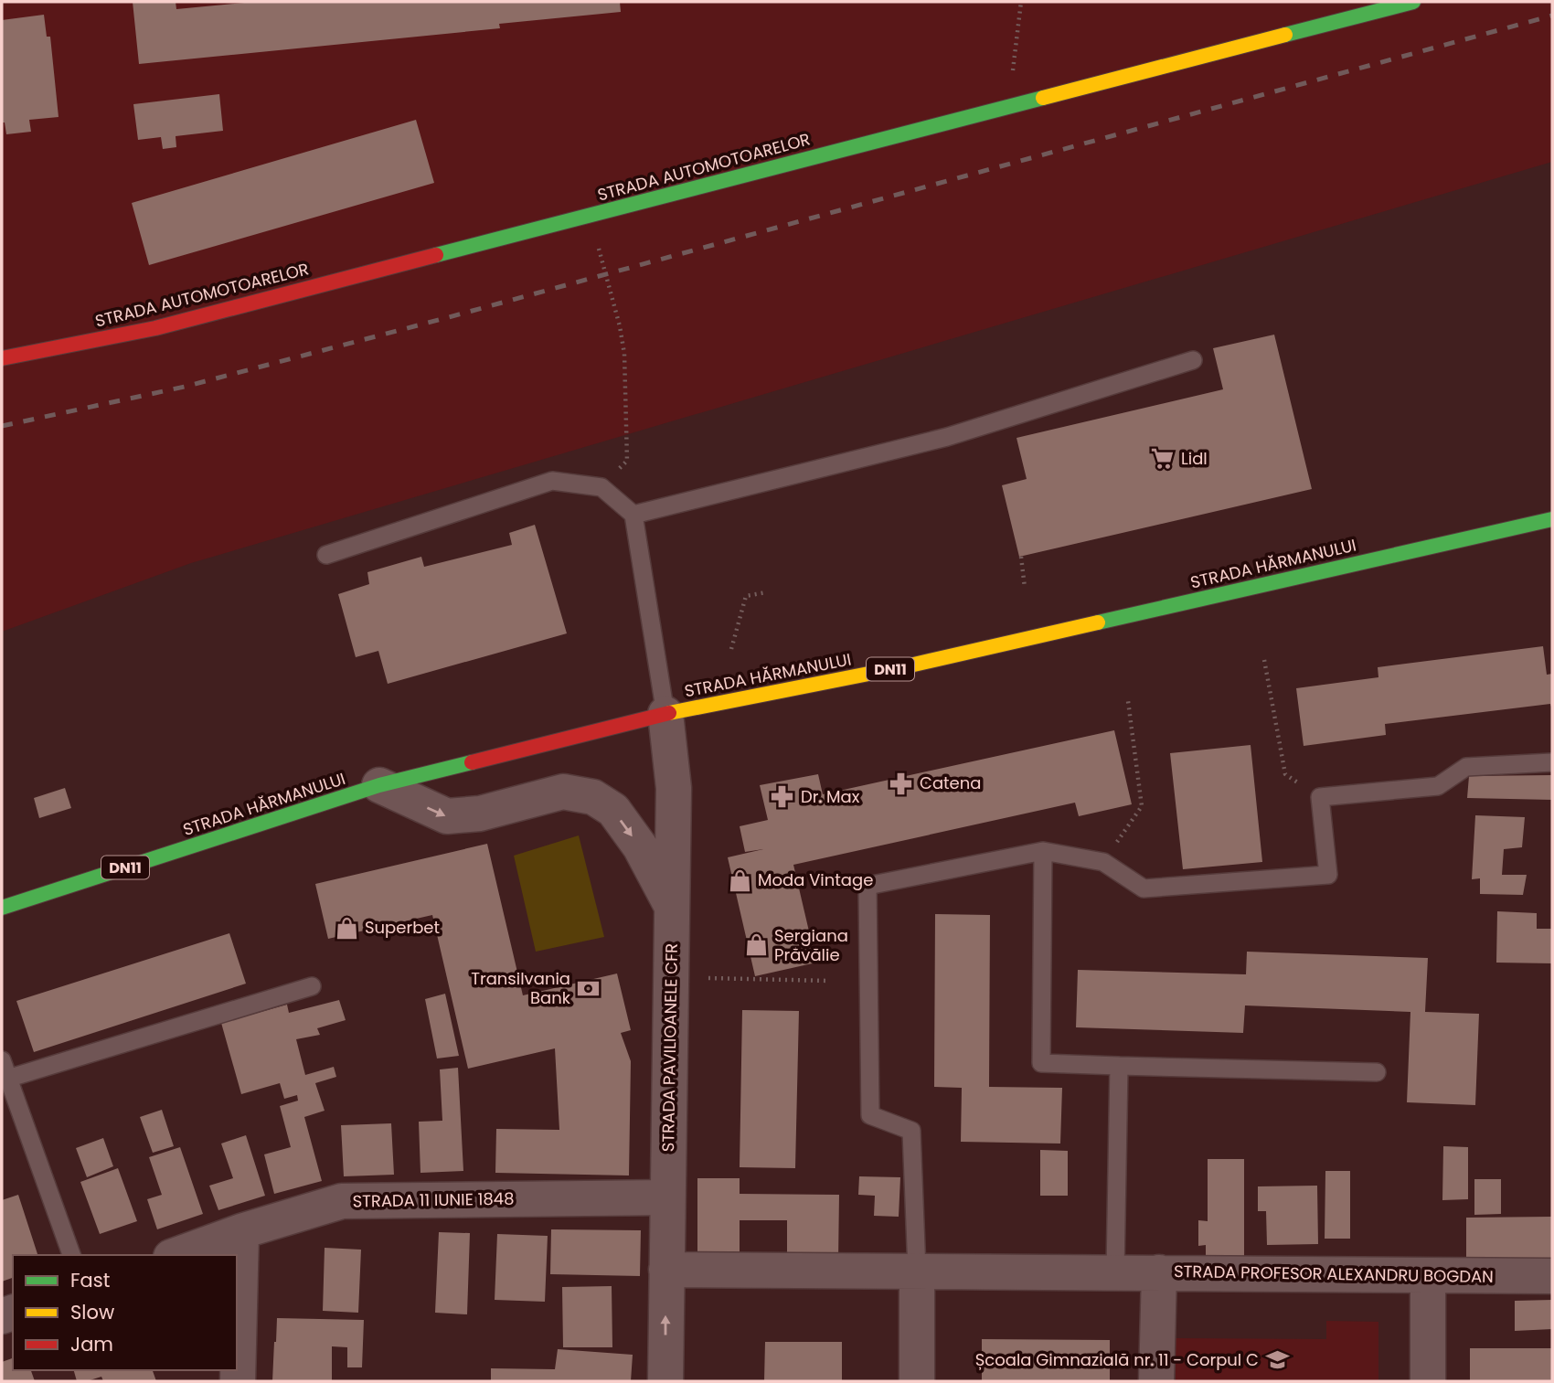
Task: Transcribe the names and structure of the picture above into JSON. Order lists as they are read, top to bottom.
{
  "streets": {
    "main road": ["STRADA AUTOMOTOARELOR", "STRADA HĂRMANULUI", "DN11"],
    "street": ["STRADA PAVILIOANELE CFR", "STRADA 11 IUNIE 1848", "STRADA PROFESOR ALEXANDRU BOGDAN"]
  },
  "crossings": [
    ["STRADA HĂRMANULUI", "STRADA PAVILIOANELE CFR"],
    ["STRADA PAVILIOANELE CFR", "STRADA 11 IUNIE 1848"],
    ["STRADA PAVILIOANELE CFR", "STRADA PROFESOR ALEXANDRU BOGDAN"]
  ],
  "places": {
    "supermarket": ["Lidl"],
    "pharmacy": ["Catena", "Dr. Max"],
    "shop": ["Moda Vintage", "Superbet", "Sergiana Prăvălie"],
    "bank": ["Transilvania Bank"],
    "school or university": ["Școala Gimnazială nr. 11 - Corpul C"]
  },
  "legend": ["Fast", "Slow", "Jam"]
}
